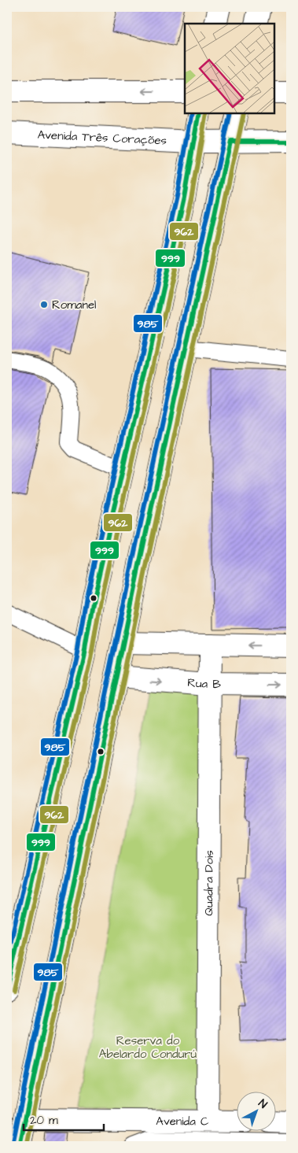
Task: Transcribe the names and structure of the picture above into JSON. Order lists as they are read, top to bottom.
{
  "streets": {
    "main road": [
      "Avenida Três Corações",
      "Rua B",
      "Quadra Dois",
      "Avenida C"
    ]
  },
  "crossings": [
    ["Rua B", "Quadra Dois"],
    ["Quadra Dois", "Avenida C"]
  ],
  "parks": ["Reserva do Abelardo Condurú"],
  "places": ["Romanel"],
  "lines": ["transit line 999", "transit line 962", "transit line 985"],
  "scale_bar": "20 m",
  "north": "top right"
}
